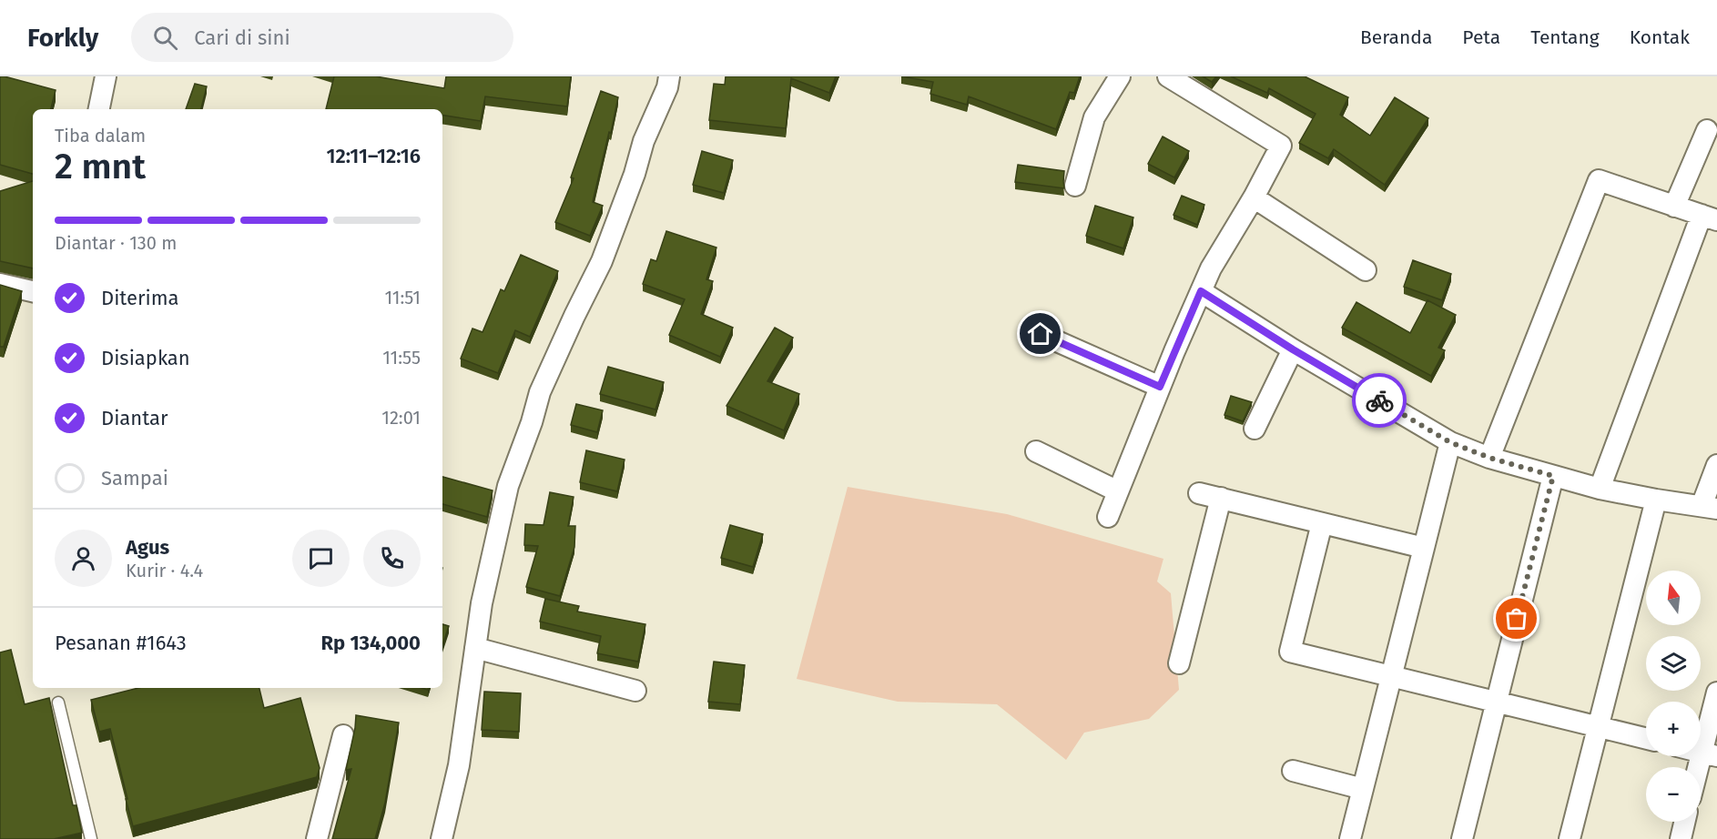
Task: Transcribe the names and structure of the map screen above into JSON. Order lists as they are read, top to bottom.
{
  "north": "top",
  "page": {
    "header": "Forkly",
    "search": "Cari di sini",
    "nav": [
      "Beranda",
      "Peta",
      "Tentang",
      "Kontak"
    ],
    "heading": ["2 mnt", "Tiba dalam", "12:11–12:16"],
    "panel": [
      "Agus",
      "Kurir · 4.4",
      "Pesanan #1643",
      "Rp 134,000"
    ],
    "bar": "Diantar · 130 m",
    "list": [
      ["Diterima", "11:51"],
      ["Disiapkan", "11:55"],
      ["Diantar", "12:01"],
      "Sampai"
    ],
    "map_buttons": ["+", "−"]
  }
}
